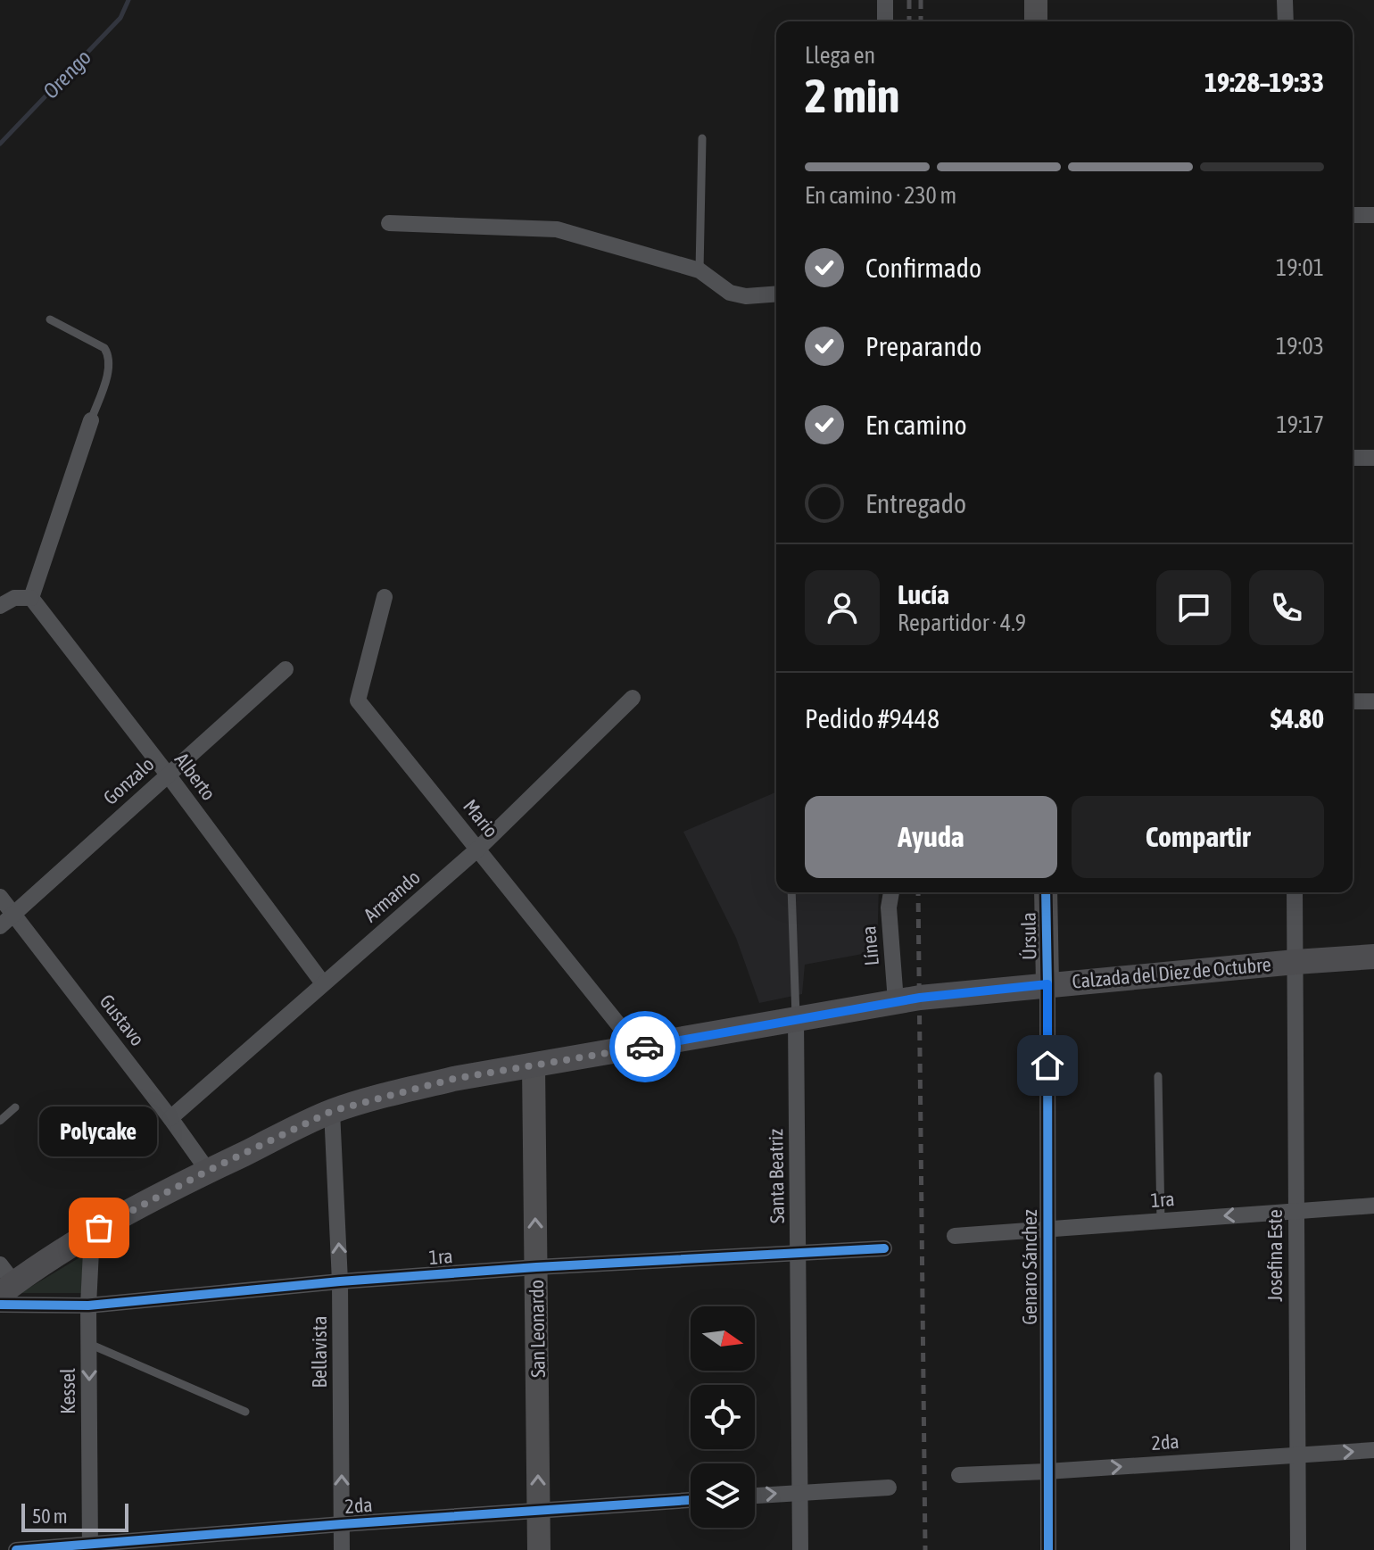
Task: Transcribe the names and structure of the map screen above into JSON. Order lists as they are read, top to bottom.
{
  "streets": {
    "main road": ["Calzada del Diez de Octubre"],
    "street": [
      "Alberto",
      "Gonzalo",
      "Mario",
      "Armando",
      "Úrsula",
      "Línea",
      "Gustavo",
      "Santa Beatriz",
      "1ra",
      "Josefina Este",
      "Genaro Sánchez",
      "San Leonardo",
      "Bellavista",
      "Kessel",
      "2da"
    ]
  },
  "crossings": [
    ["Alberto", "Gonzalo"],
    ["Alberto", "Armando"],
    ["Gonzalo", "Gustavo"],
    ["Mario", "Armando"],
    ["Mario", "Calzada del Diez de Octubre"],
    ["Armando", "Gustavo"],
    ["Úrsula", "Calzada del Diez de Octubre"],
    ["Úrsula", "Genaro Sánchez"],
    ["Línea", "Calzada del Diez de Octubre"],
    ["Calzada del Diez de Octubre", "Gustavo"],
    ["Calzada del Diez de Octubre", "Santa Beatriz"],
    ["Calzada del Diez de Octubre", "Josefina Este"],
    ["Calzada del Diez de Octubre", "Genaro Sánchez"],
    ["Calzada del Diez de Octubre", "San Leonardo"],
    ["Calzada del Diez de Octubre", "Bellavista"],
    ["Calzada del Diez de Octubre", "Kessel"],
    ["Santa Beatriz", "1ra"],
    ["1ra", "Josefina Este"],
    ["1ra", "Genaro Sánchez"],
    ["1ra", "San Leonardo"],
    ["1ra", "Bellavista"],
    ["1ra", "Kessel"],
    ["Josefina Este", "2da"],
    ["Genaro Sánchez", "2da"],
    ["San Leonardo", "2da"],
    ["Bellavista", "2da"],
    ["Kessel", "2da"]
  ],
  "one_way": ["San Leonardo", "Bellavista", "Kessel"],
  "water": ["Orengo"],
  "places": ["Polycake"],
  "scale_bar": "50 m",
  "north": "right",
  "page": {
    "heading": ["2 min", "Llega en", "19:28–19:33"],
    "panel": [
      "Lucía",
      "Repartidor · 4.9",
      "Pedido #9448",
      "$4.80"
    ],
    "bar": "En camino · 230 m",
    "list": [
      ["Confirmado", "19:01"],
      ["Preparando", "19:03"],
      ["En camino", "19:17"],
      "Entregado"
    ],
    "buttons": ["Ayuda", "Compartir"],
    "bubble": "Polycake",
    "scale": "50 m"
  }
}
